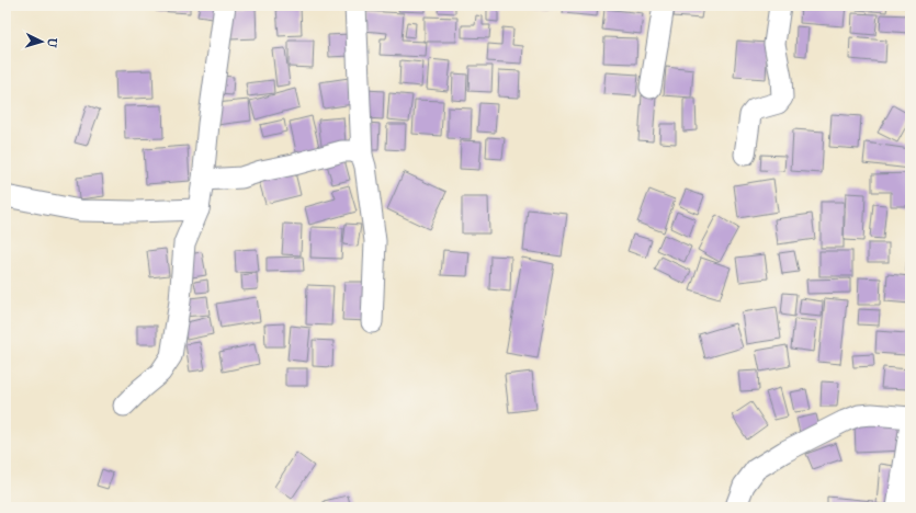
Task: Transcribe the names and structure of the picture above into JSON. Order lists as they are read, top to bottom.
{
  "north": "right"
}
